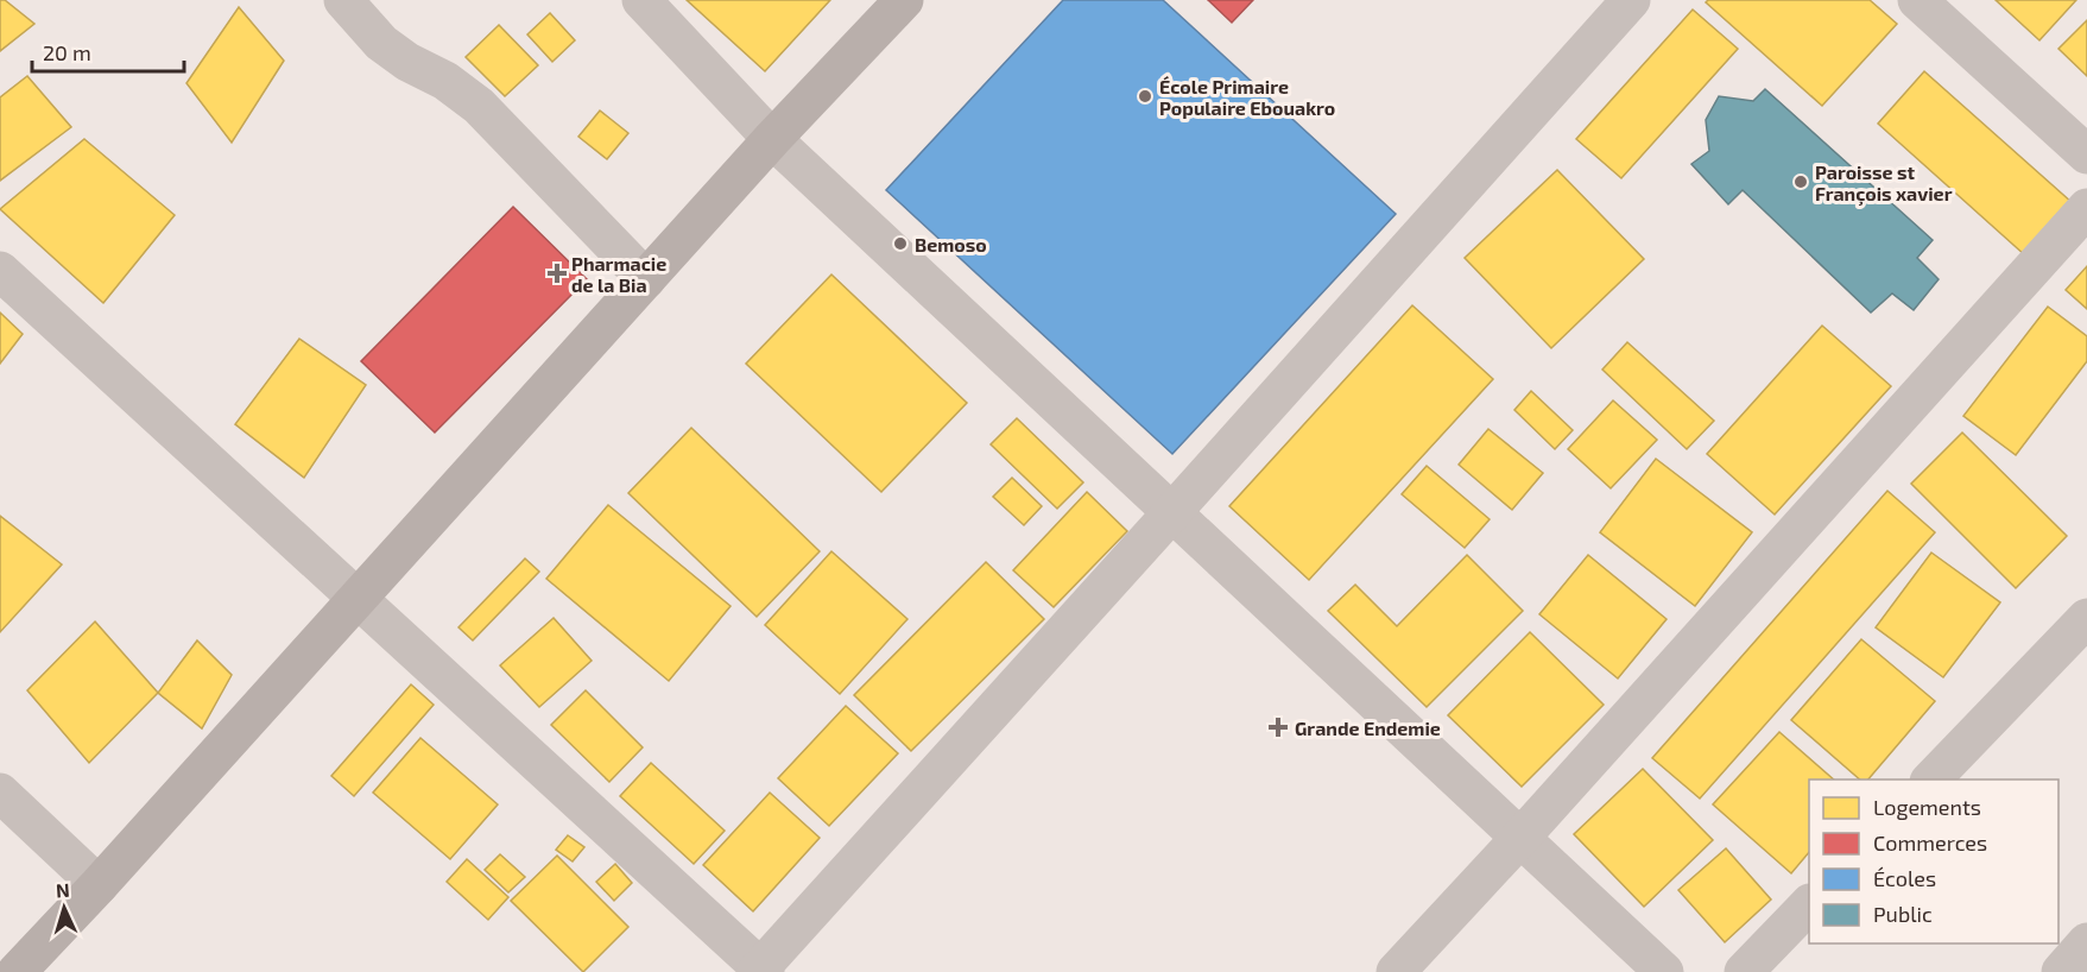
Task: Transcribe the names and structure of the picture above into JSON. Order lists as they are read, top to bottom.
{
  "places": {
    "other": ["École Primaire Populaire Ebouakro", "Paroisse st François xavier", "Bemoso"],
    "health": ["Pharmacie de la Bia", "Grande Endemie"]
  },
  "legend": [
    "Logements",
    "Commerces",
    "Écoles",
    "Public"
  ],
  "scale_bar": "20 m",
  "north": "top"
}
